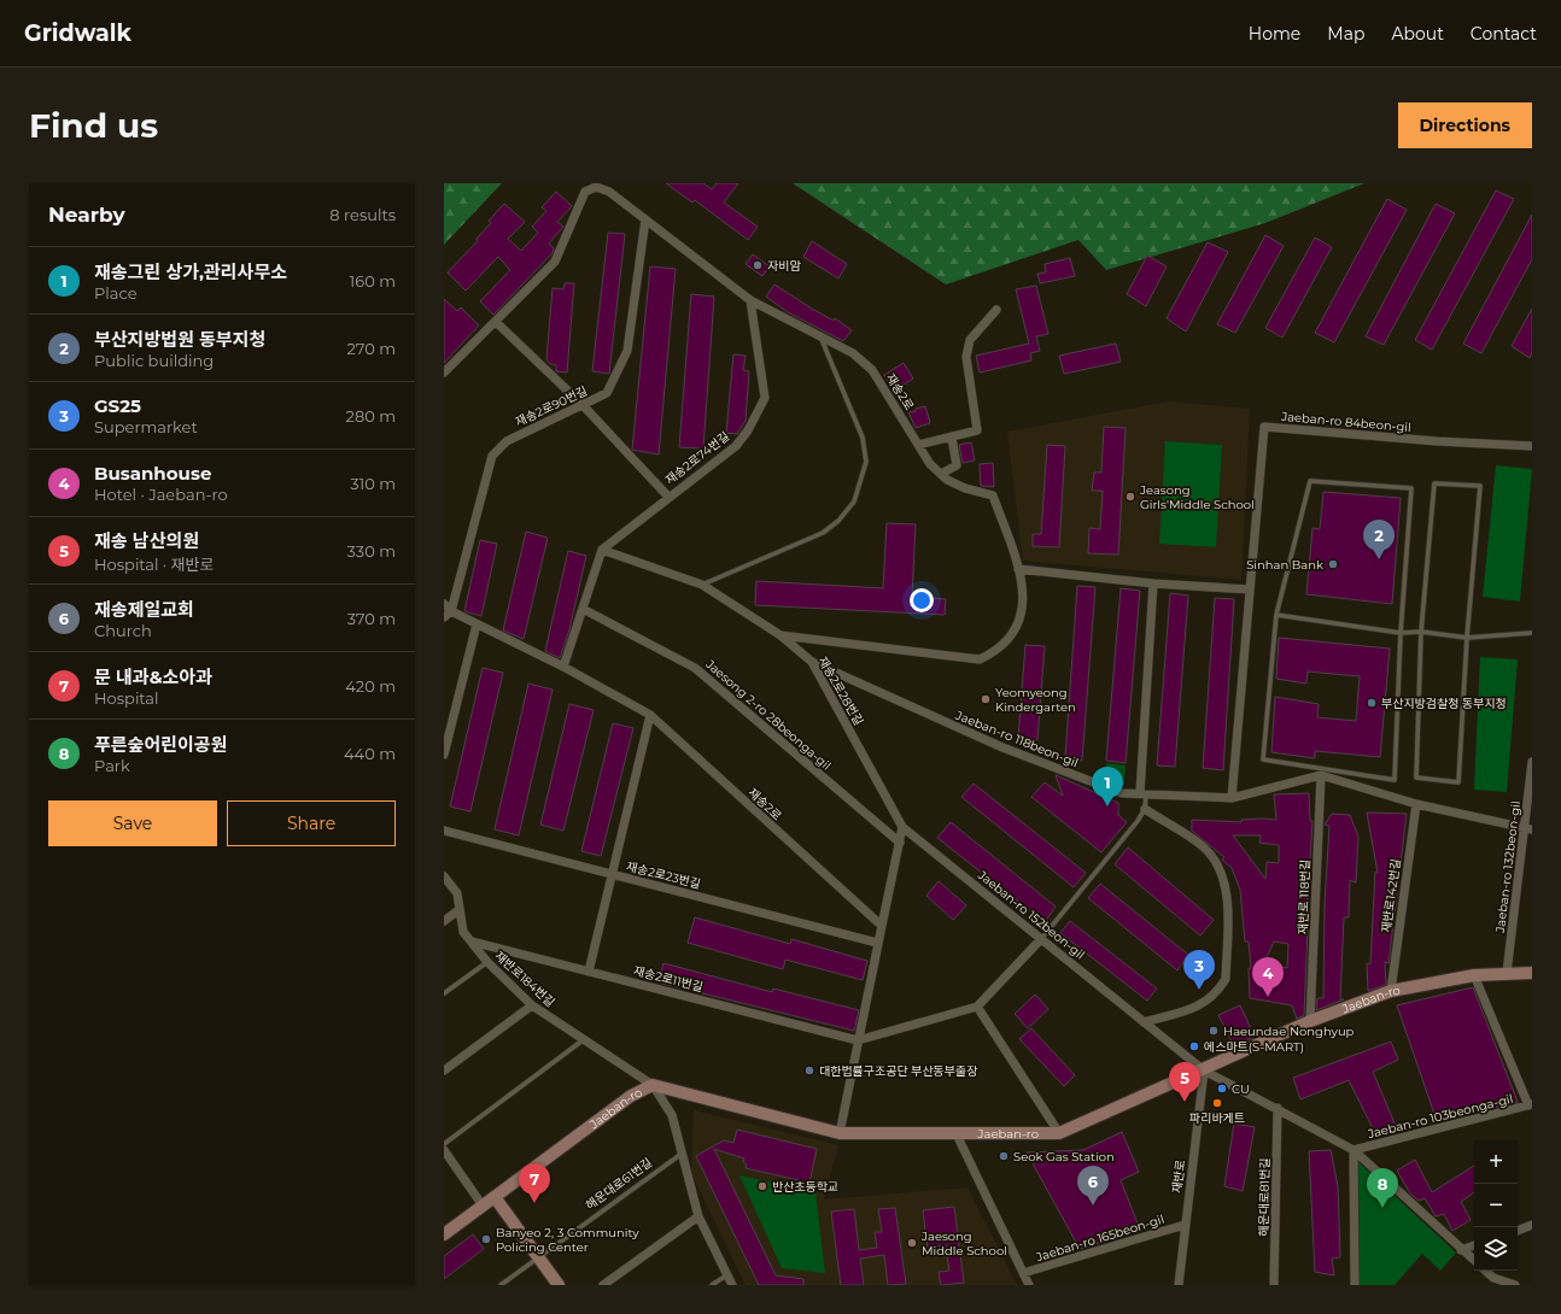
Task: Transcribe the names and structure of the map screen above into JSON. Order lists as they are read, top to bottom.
{
  "streets": {
    "main road": ["Jaeban-ro"],
    "street": [
      "재송2로",
      "재송2로90번길",
      "Jaeban-ro 84beon-gil",
      "재송2로74번길",
      "재송2로28번길",
      "Jaesong 2-ro 28beonga-gil",
      "Jaeban-ro 118beon-gil",
      "Jaeban-ro 132beon-gil",
      "재송2로23번길",
      "재반로142번길",
      "재반로 118번길",
      "Jaeban-ro 152beon-gil",
      "재반로184번길",
      "재송2로11번길",
      "Jaeban-ro 103beonga-gil",
      "재반로",
      "해운대로81번길",
      "Jaeban-ro 165beon-gil"
    ],
    "lane": ["해운대로61번길"]
  },
  "crossings": [
    ["재송2로", "재송2로90번길"],
    ["재송2로", "재송2로74번길"],
    ["재송2로", "재송2로28번길"],
    ["재송2로90번길", "재송2로74번길"],
    ["재송2로74번길", "재송2로28번길"],
    ["재송2로28번길", "Jaeban-ro 118beon-gil"],
    ["재송2로28번길", "Jaeban-ro 152beon-gil"],
    ["Jaeban-ro 118beon-gil", "재반로 118번길"],
    ["Jaeban-ro 132beon-gil", "Jaeban-ro"],
    ["재반로142번길", "Jaeban-ro"],
    ["재반로 118번길", "Jaeban-ro"],
    ["Jaeban-ro 152beon-gil", "Jaeban-ro"],
    ["Jaeban-ro 152beon-gil", "Jaeban-ro 103beonga-gil"],
    ["Jaeban-ro 152beon-gil", "재반로"],
    ["Jaeban-ro 152beon-gil", "해운대로81번길"],
    ["재반로184번길", "재송2로11번길"],
    ["재반로184번길", "Jaeban-ro"],
    ["Jaeban-ro", "재반로"],
    ["재반로", "Jaeban-ro 165beon-gil"]
  ],
  "places": [
    "자비암",
    "Jeasong Girls'Middle School",
    "Sinhan Bank",
    "Yeomyeong Kindergarten",
    "부산지방검찰청 동부지청",
    "Haeundae Nonghyup",
    "에스마트(S-MART)",
    "대한법률구조공단 부산동부출장",
    "CU",
    "파리바게트",
    "Seok Gas Station",
    "반산초등학교",
    "Banyeo 2, 3 Community Policing Center",
    "Jaesong Middle School"
  ],
  "page": {
    "header": "Gridwalk",
    "nav": [
      "Home",
      "Map",
      "About",
      "Contact"
    ],
    "buttons": [
      "Directions",
      ["Save", "Share"]
    ],
    "title": "Find us",
    "heading": ["Nearby", "8 results"],
    "list": [
      {
        "mark": "1",
        "name": "재송그린 상가,관리사무소",
        "note": "Place",
        "value": "160 m"
      },
      {
        "mark": "2",
        "name": "부산지방법원 동부지청",
        "note": "Public building",
        "value": "270 m"
      },
      {
        "mark": "3",
        "name": "GS25",
        "note": "Supermarket",
        "value": "280 m"
      },
      {
        "mark": "4",
        "name": "Busanhouse",
        "note": "Hotel · Jaeban-ro",
        "value": "310 m"
      },
      {
        "mark": "5",
        "name": "재송 남산의원",
        "note": "Hospital · 재반로",
        "value": "330 m"
      },
      {
        "mark": "6",
        "name": "재송제일교회",
        "note": "Church",
        "value": "370 m"
      },
      {
        "mark": "7",
        "name": "문 내과&소아과",
        "note": "Hospital",
        "value": "420 m"
      },
      {
        "mark": "8",
        "name": "푸른숲어린이공원",
        "note": "Park",
        "value": "440 m"
      }
    ],
    "pins": [
      "2",
      "1",
      "3",
      "4",
      "5",
      "7",
      "6",
      "8"
    ],
    "map_buttons": ["+", "−"]
  }
}
